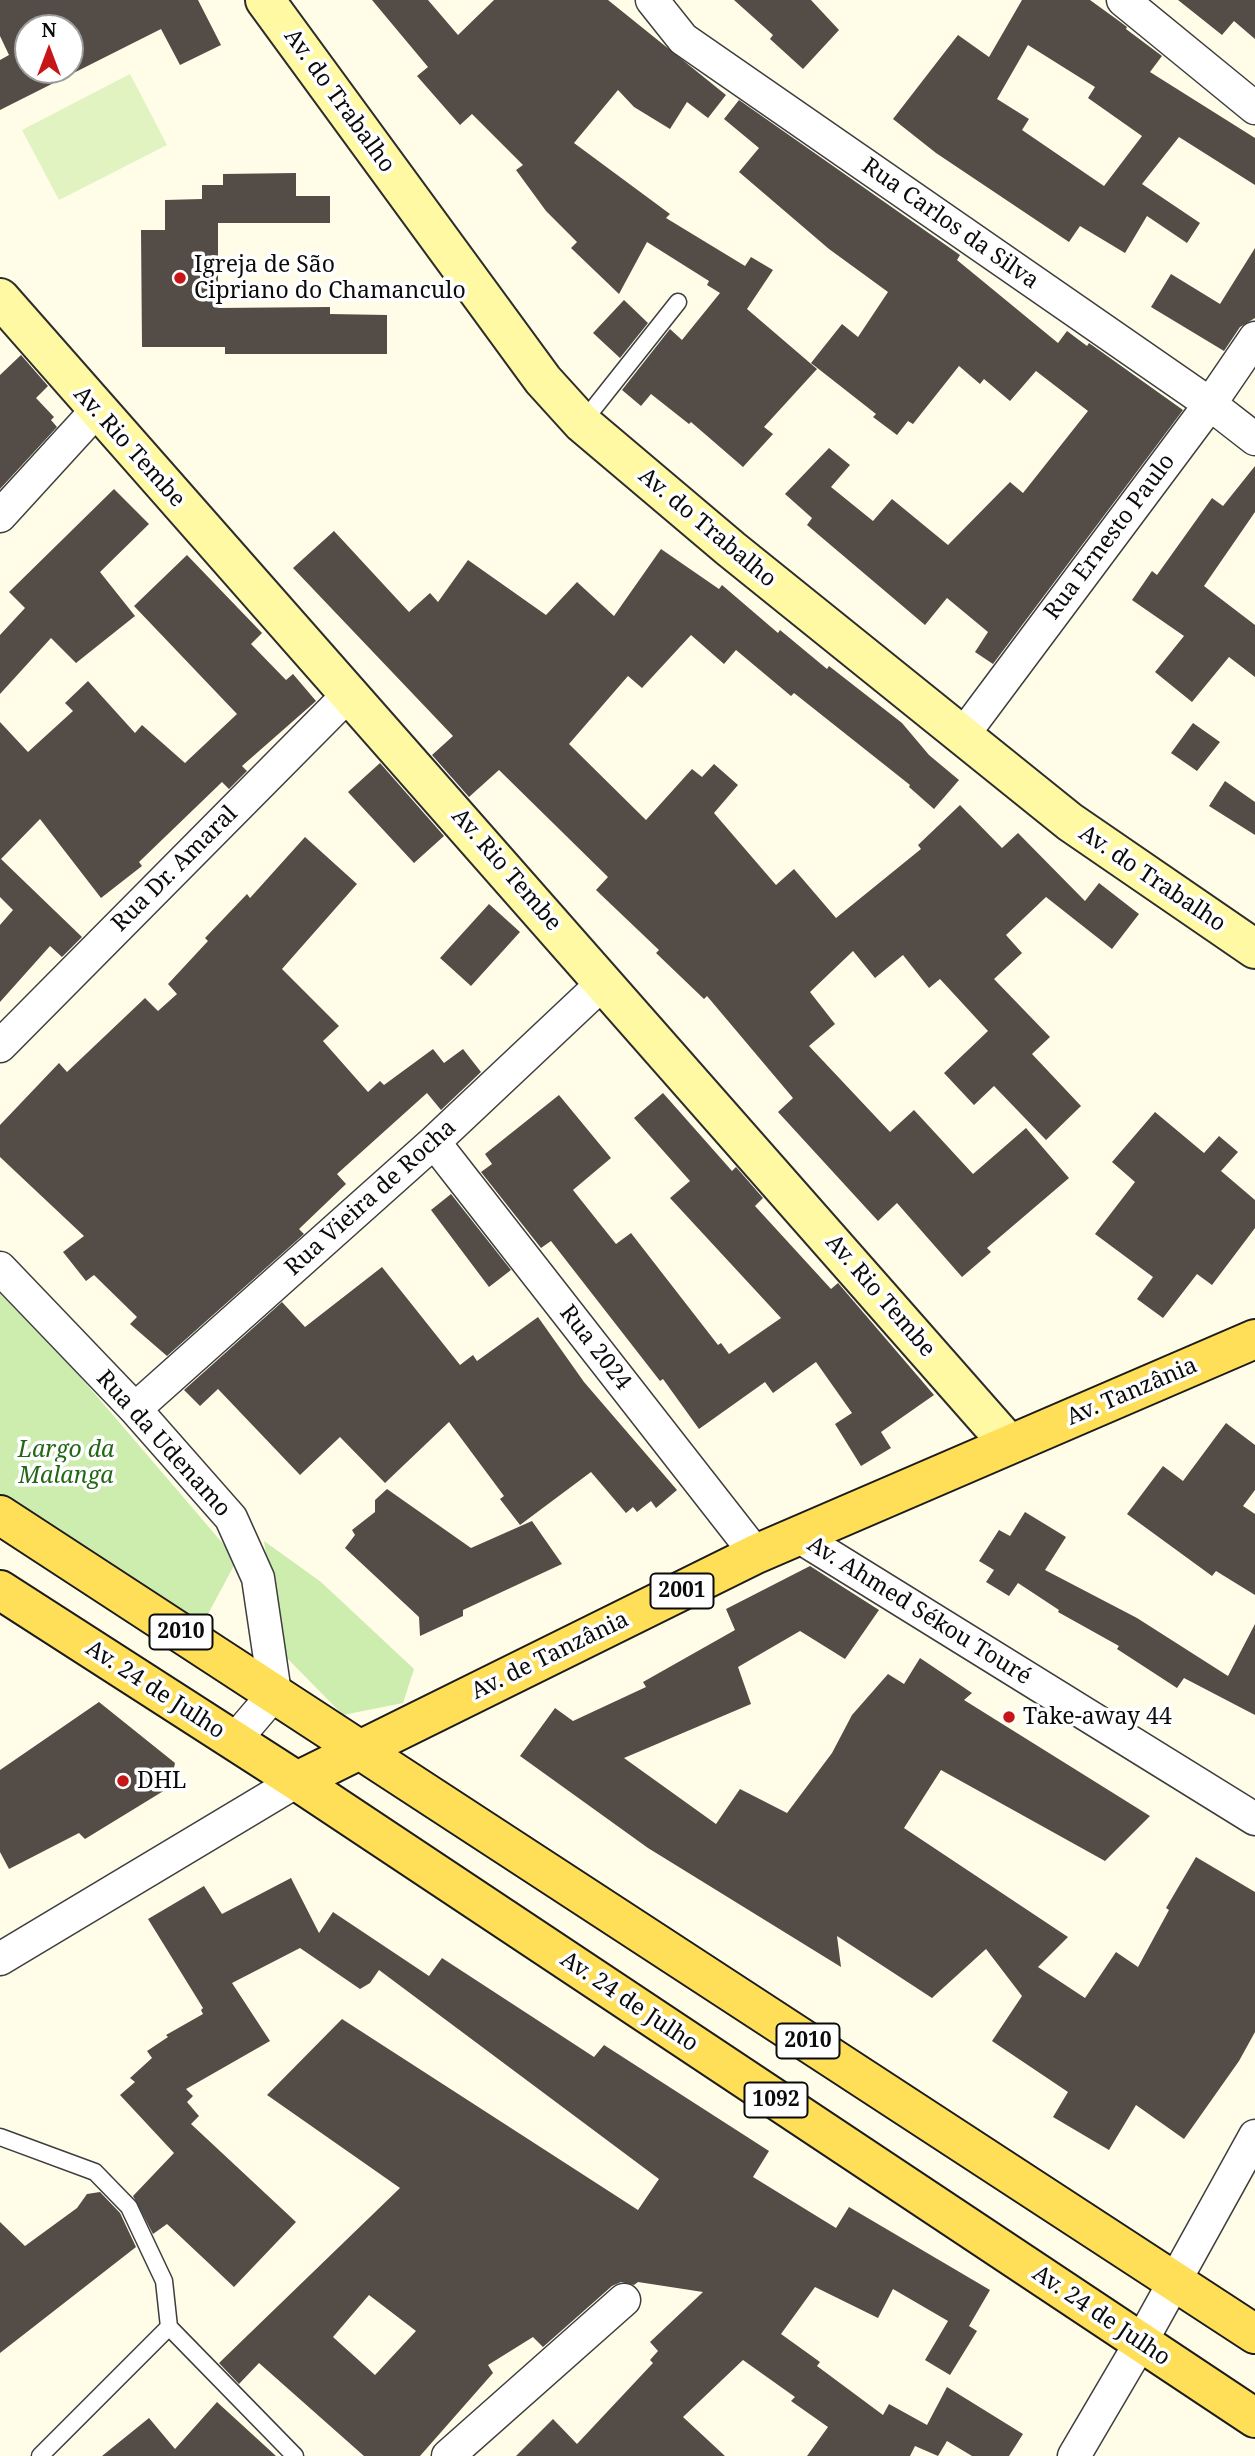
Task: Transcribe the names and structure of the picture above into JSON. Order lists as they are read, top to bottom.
{
  "streets": {
    "main road": [
      "Av. do Trabalho",
      "Av. Rio Tembe",
      "Av. Tanzânia",
      "2001",
      "2010",
      "Av. de Tanzânia",
      "Av. 24 de Julho",
      "1092"
    ],
    "street": [
      "Rua Carlos da Silva",
      "Rua Ernesto Paulo",
      "Rua Dr. Amaral",
      "Rua Vieira de Rocha",
      "Rua 2024",
      "Rua da Udenamo",
      "Av. Ahmed Sékou Touré"
    ]
  },
  "crossings": [
    ["Av. do Trabalho", "Rua Ernesto Paulo"],
    ["Rua Carlos da Silva", "Rua Ernesto Paulo"],
    ["Av. Rio Tembe", "Rua Dr. Amaral"],
    ["Av. Rio Tembe", "Rua Vieira de Rocha"],
    ["Av. Rio Tembe", "Av. Tanzânia"],
    ["Av. Rio Tembe", "Av. de Tanzânia"],
    ["Rua Vieira de Rocha", "Rua 2024"],
    ["Rua Vieira de Rocha", "Rua da Udenamo"],
    ["Rua 2024", "Av. de Tanzânia"],
    ["Av. Tanzânia", "Av. de Tanzânia"],
    ["Rua da Udenamo", "2010"],
    ["Av. Ahmed Sékou Touré", "Av. de Tanzânia"],
    ["2010", "Av. de Tanzânia"],
    ["Av. de Tanzânia", "Av. 24 de Julho"]
  ],
  "parks": ["Largo da Malanga"],
  "places": ["Igreja de São Cipriano do Chamanculo", "Take-away 44", "DHL"],
  "north": "top"
}
